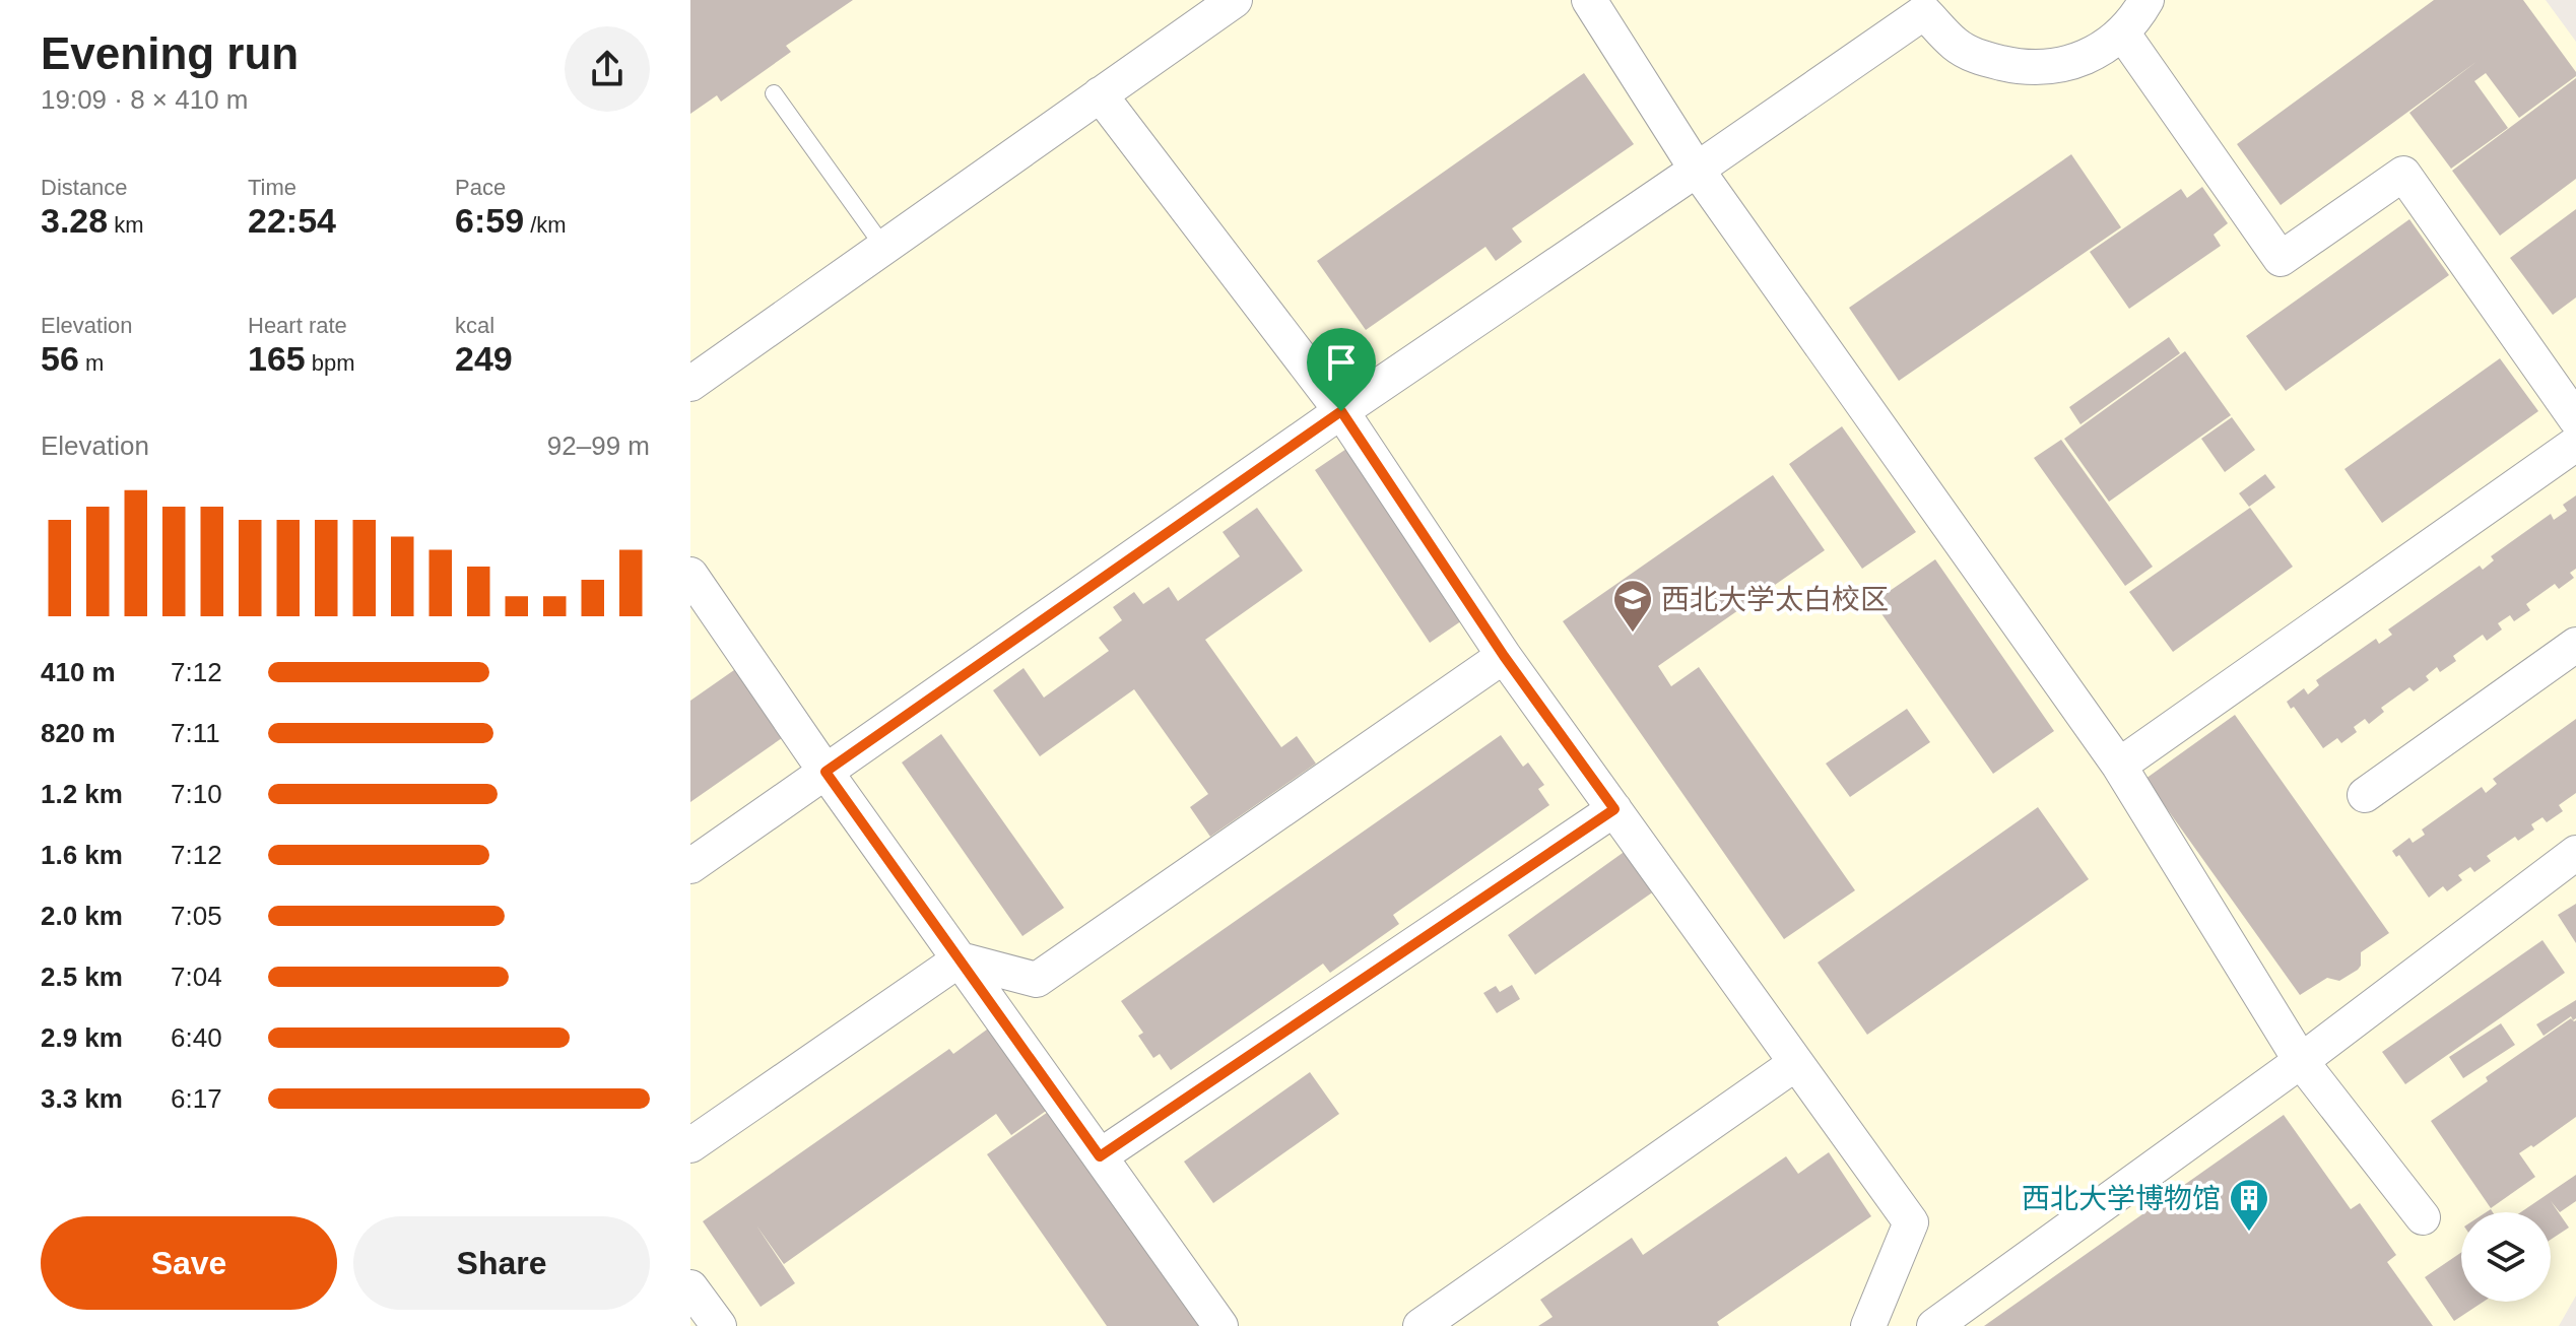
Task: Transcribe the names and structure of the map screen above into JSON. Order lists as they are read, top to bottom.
{
  "places": {
    "school or university": ["西北大学太白校区"],
    "building": ["西北大学博物馆"]
  },
  "page": {
    "heading": ["Evening run", "19:09 · 8 × 410 m"],
    "stats": [
      ["Distance", "3.28 km"],
      ["Time", "22:54"],
      ["Pace", "6:59 /km"],
      ["Elevation", "56 m"],
      ["Heart rate", "165 bpm"],
      ["kcal", "249"]
    ],
    "chart": ["Elevation", "92–99 m"],
    "list": [
      {
        "name": "410 m",
        "note": "7:12"
      },
      {
        "name": "820 m",
        "note": "7:11"
      },
      {
        "name": "1.2 km",
        "note": "7:10"
      },
      {
        "name": "1.6 km",
        "note": "7:12"
      },
      {
        "name": "2.0 km",
        "note": "7:05"
      },
      {
        "name": "2.5 km",
        "note": "7:04"
      },
      {
        "name": "2.9 km",
        "note": "6:40"
      },
      {
        "name": "3.3 km",
        "note": "6:17"
      }
    ],
    "buttons": ["Save", "Share"]
  }
}
